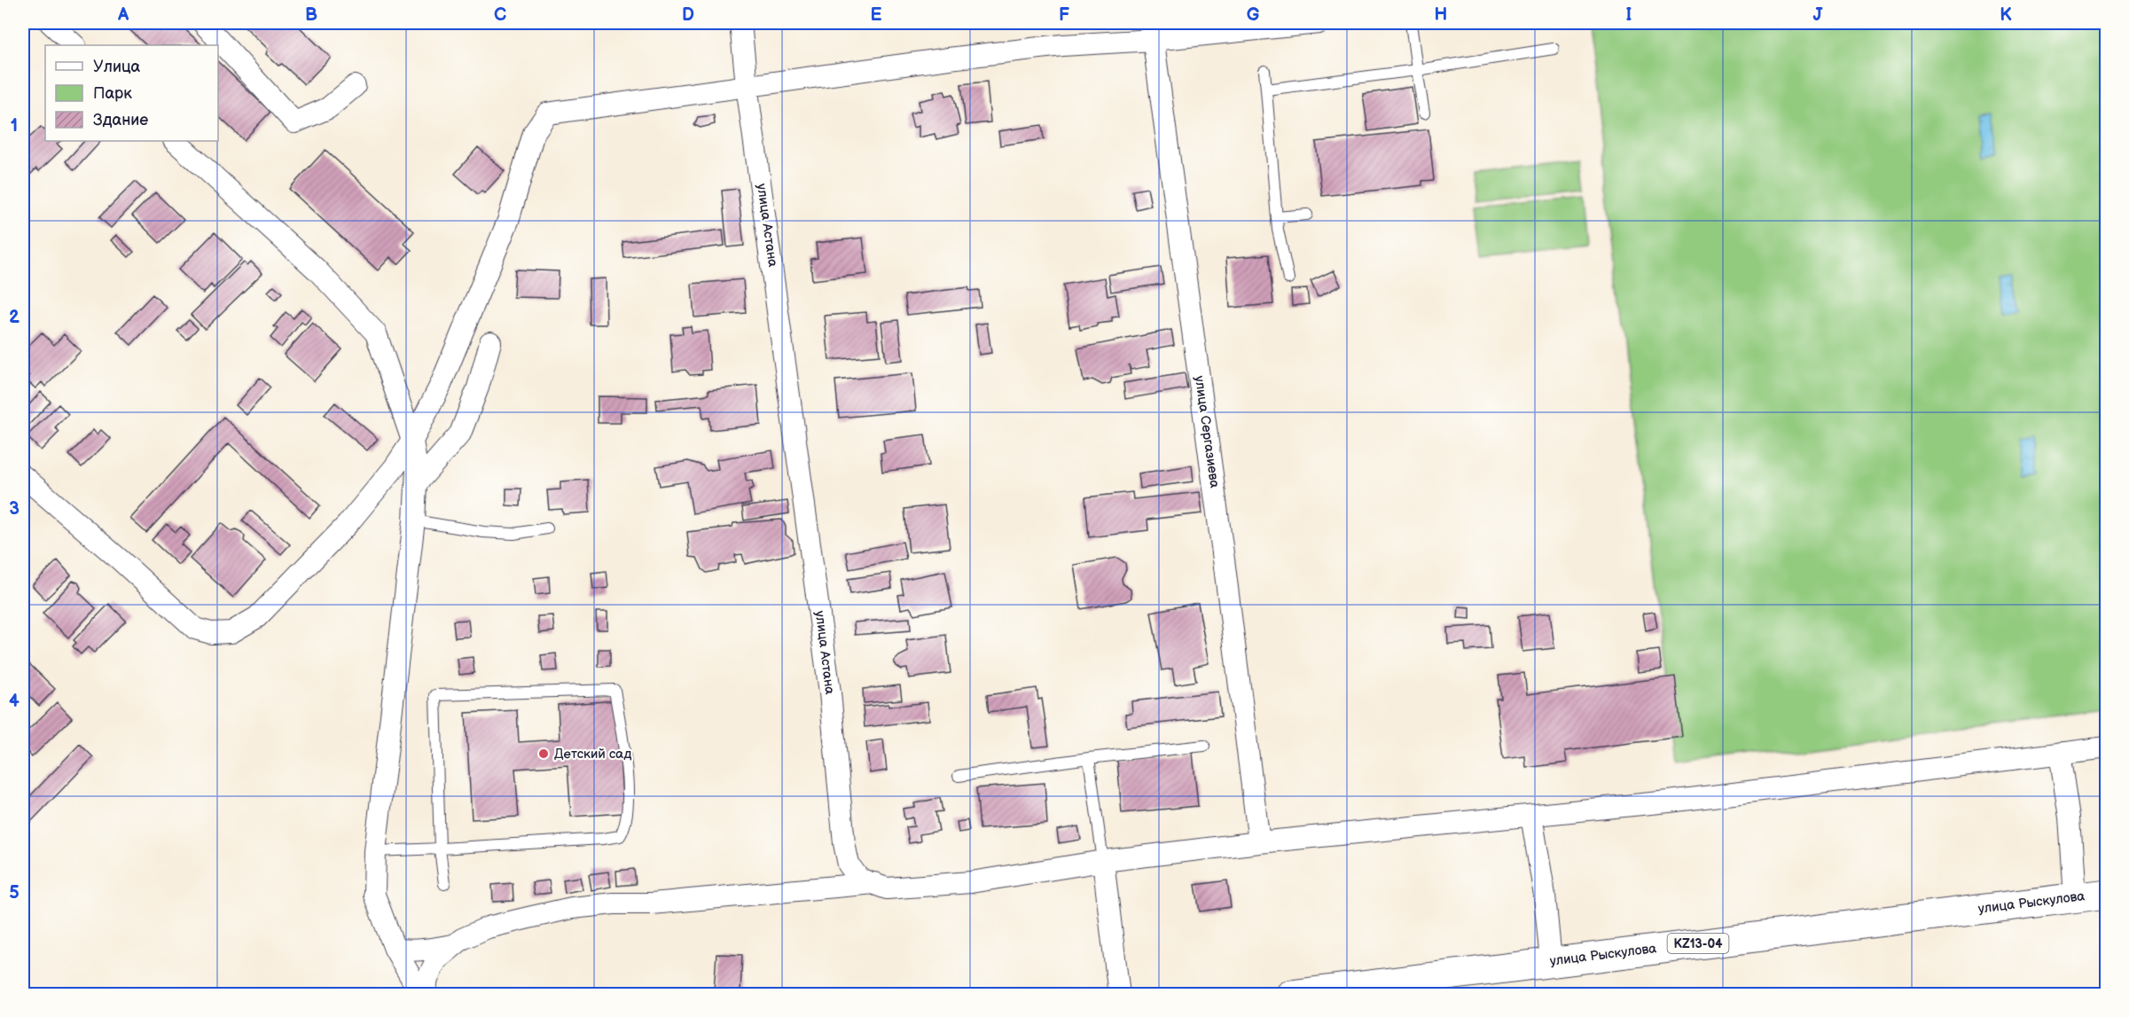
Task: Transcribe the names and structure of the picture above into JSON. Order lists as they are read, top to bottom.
{
  "streets": {
    "main road": ["улица Рыскулова", "KZ13-04"],
    "street": ["улица Астана", "улица Сергазиева"]
  },
  "crossings": [
    ["улица Астана", "улица Сергазиева"]
  ],
  "places": ["Детский сад"],
  "legend": ["Улица", "Парк", "Здание"],
  "grid": {
    "columns": [
      "A",
      "B",
      "C",
      "D",
      "E",
      "F",
      "G",
      "H",
      "I",
      "J",
      "K"
    ],
    "rows": [
      "1",
      "2",
      "3",
      "4",
      "5"
    ]
  }
}
